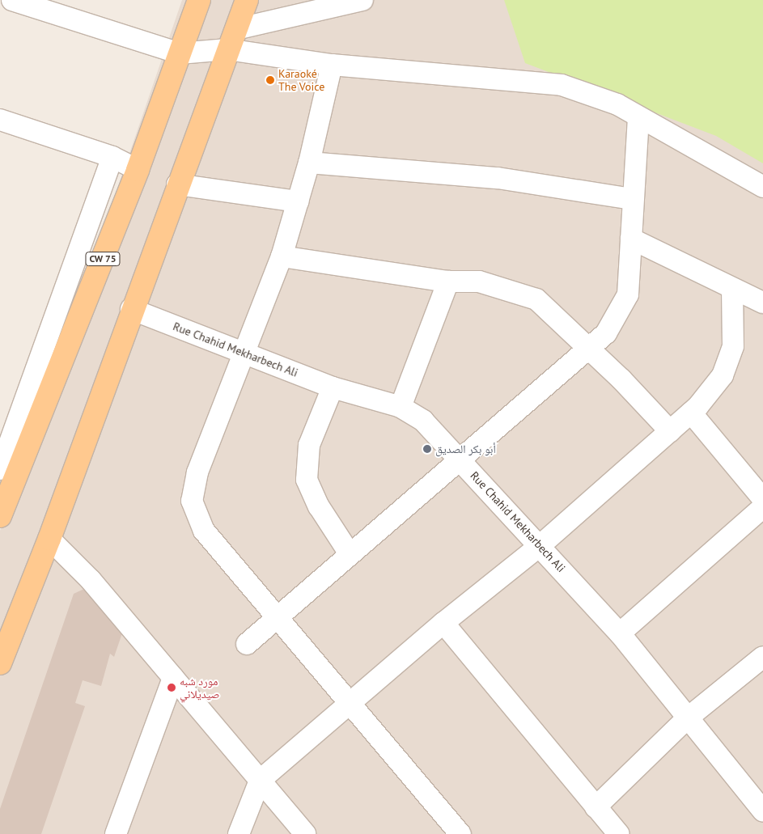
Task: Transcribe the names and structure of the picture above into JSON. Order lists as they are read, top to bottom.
{
  "streets": {
    "main road": ["CW 75"],
    "street": ["Rue Chahid Mekharbech Ali"]
  },
  "places": ["Karaoké The Voice", "أبو بكر الصديق", "مورد شبه صيديلاني"]
}
